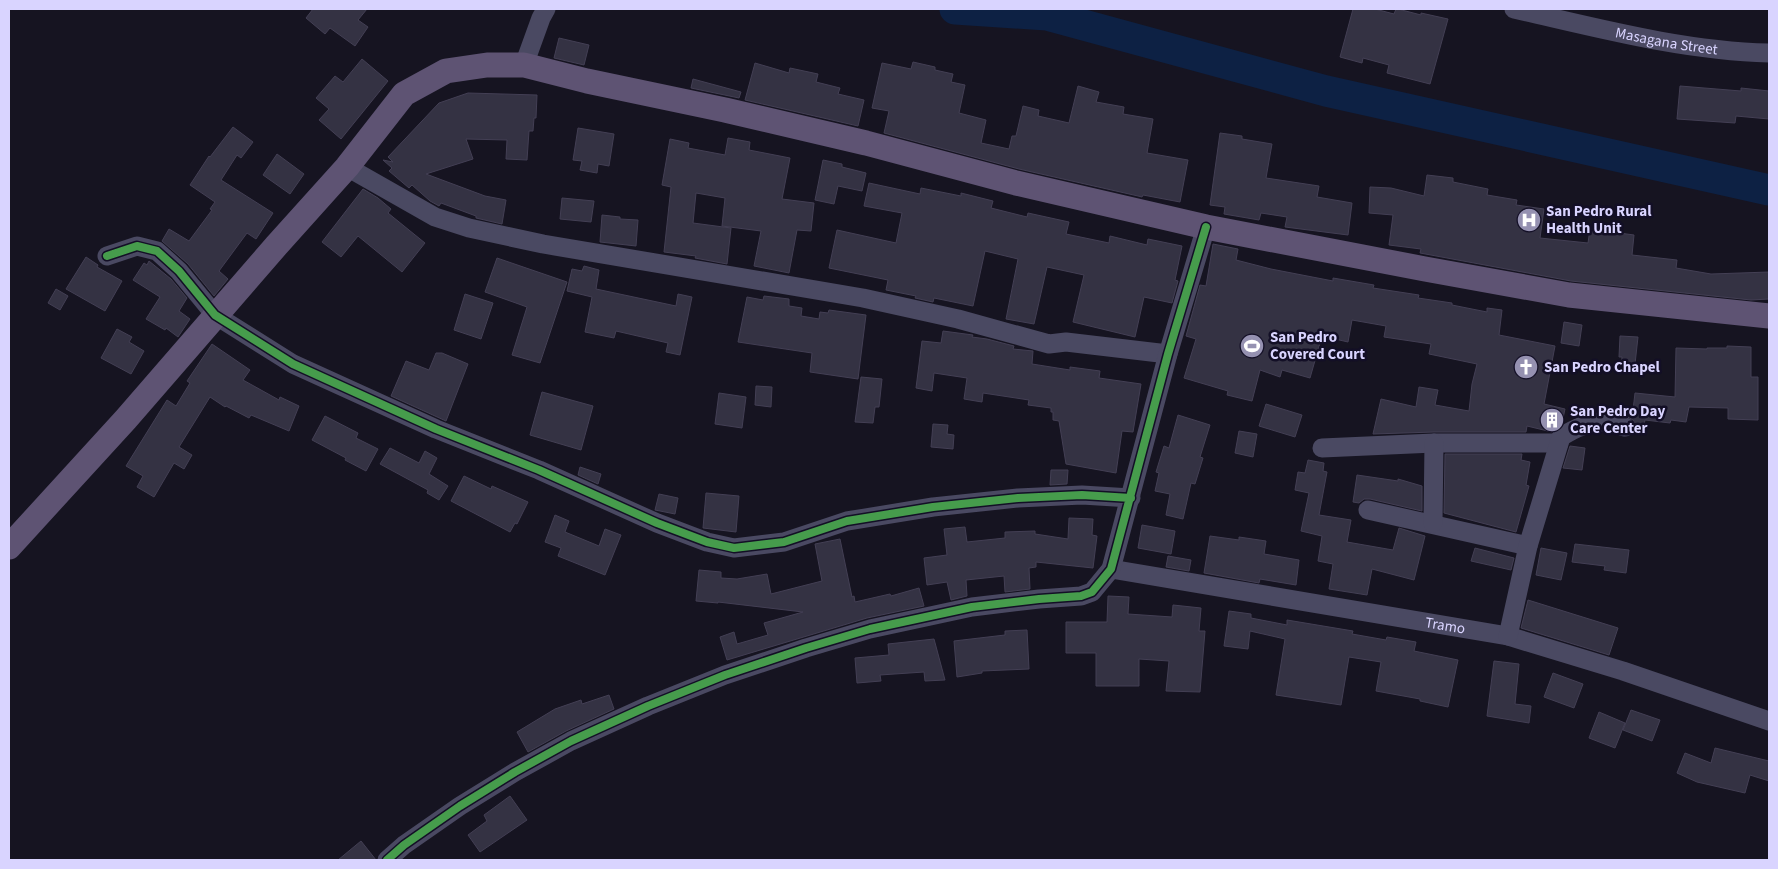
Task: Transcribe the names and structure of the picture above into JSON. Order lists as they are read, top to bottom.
{
  "streets": {
    "street": ["Masagana Street", "Tramo"]
  },
  "places": {
    "hospital": ["San Pedro Rural Health Unit"],
    "sports": ["San Pedro Covered Court"],
    "church": ["San Pedro Chapel"],
    "building": ["San Pedro Day Care Center"]
  }
}
